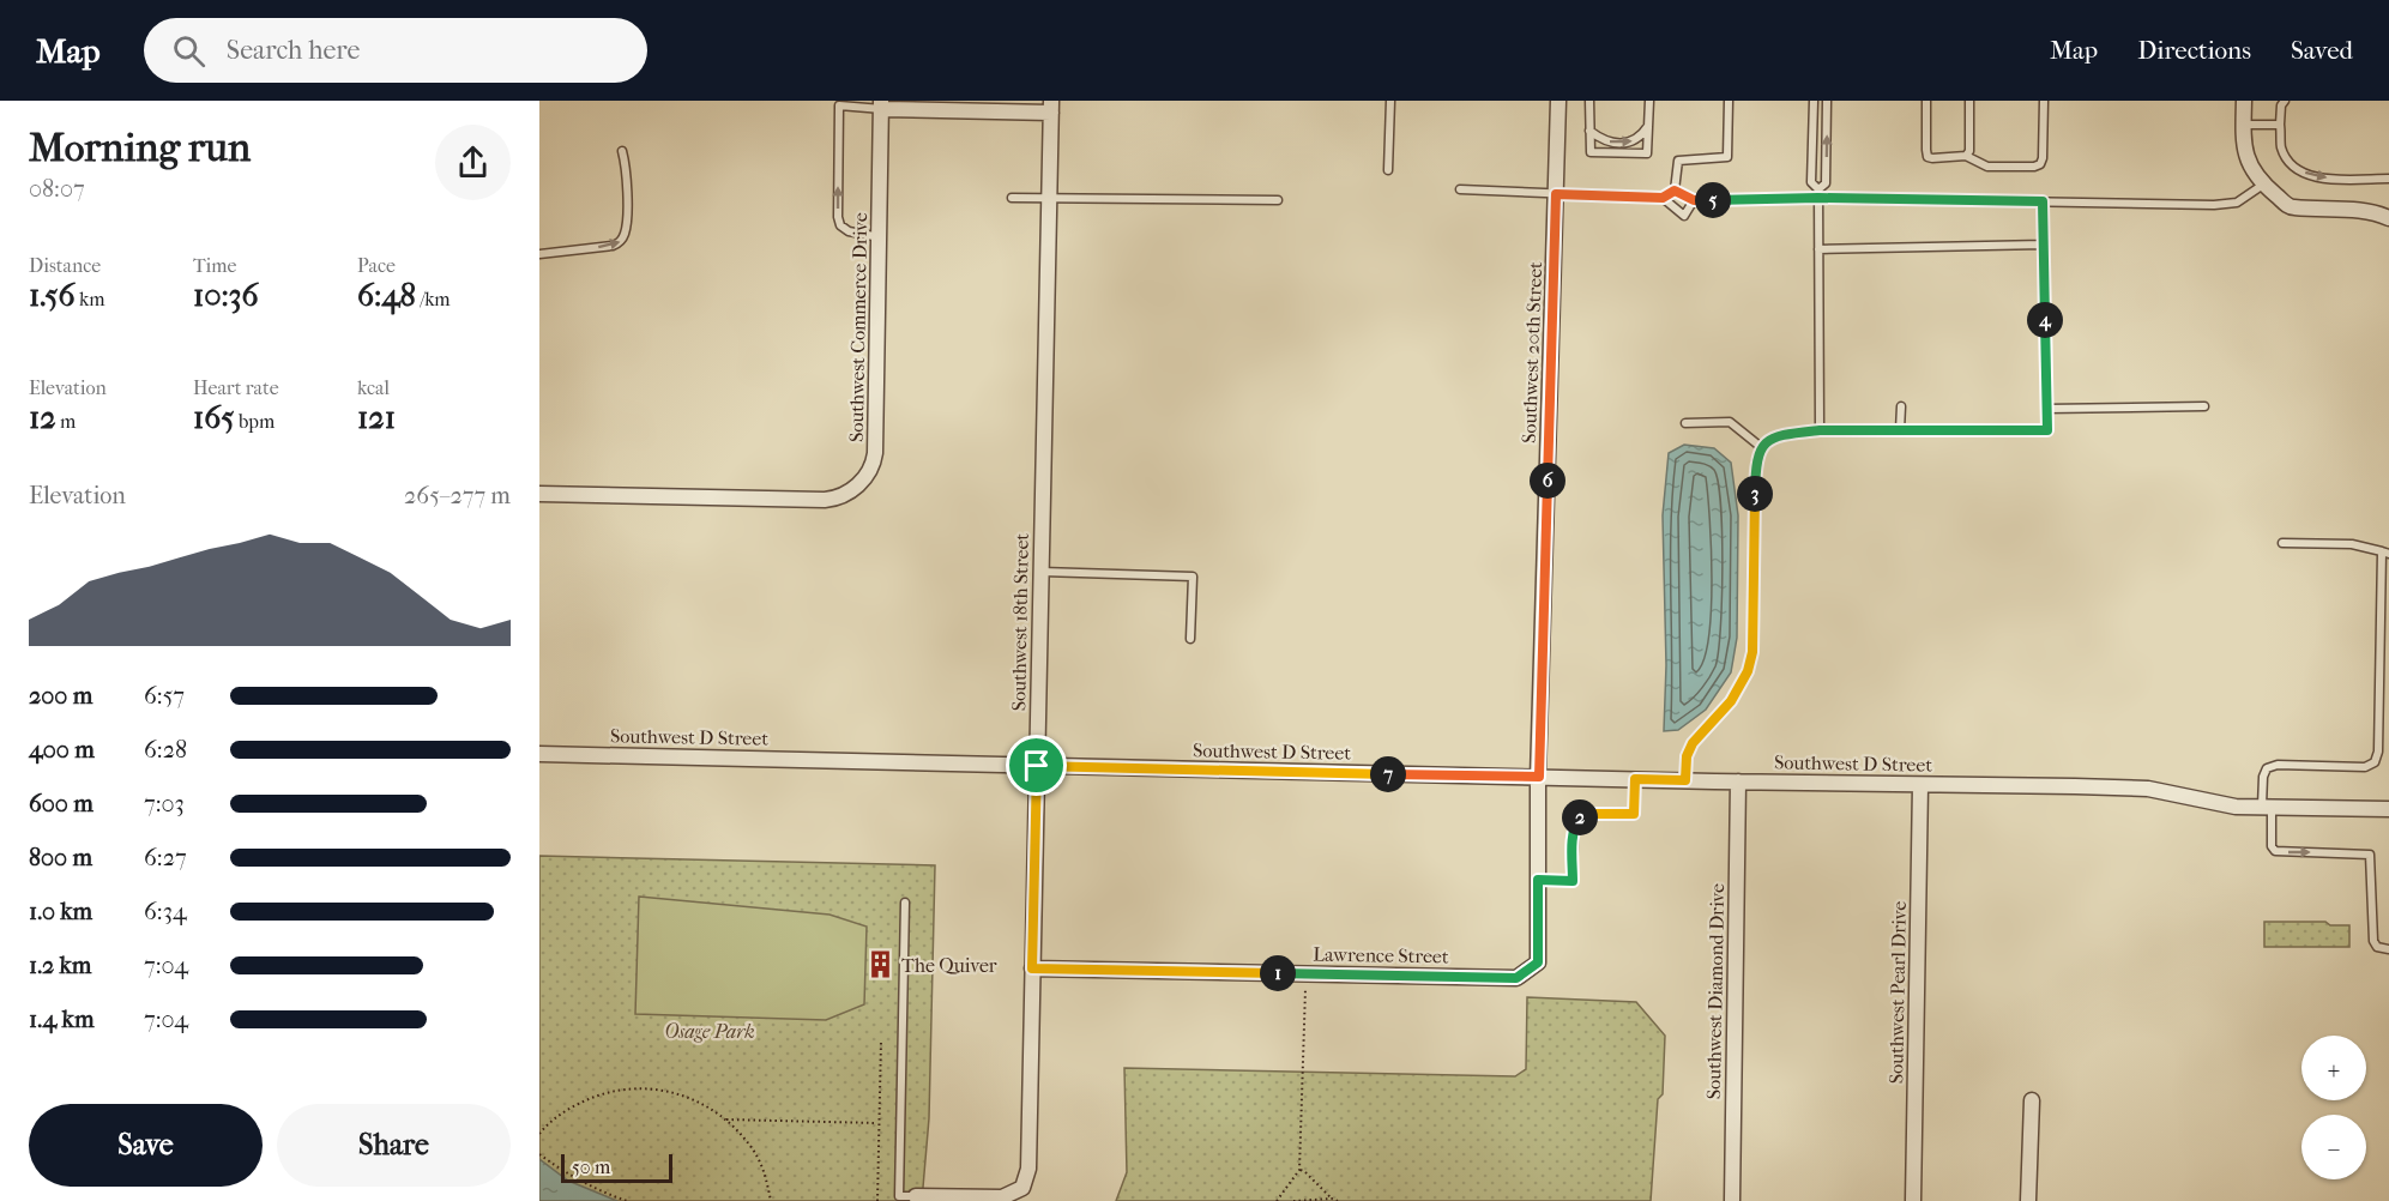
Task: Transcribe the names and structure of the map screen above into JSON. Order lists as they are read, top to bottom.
{
  "streets": {
    "street": [
      "Southwest Commerce Drive",
      "Southwest 20th Street",
      "Southwest 18th Street",
      "Southwest D Street",
      "Lawrence Street",
      "Southwest Diamond Drive",
      "Southwest Pearl Drive"
    ]
  },
  "crossings": [
    ["Southwest 20th Street", "Southwest D Street"],
    ["Southwest 20th Street", "Lawrence Street"],
    ["Southwest 18th Street", "Southwest D Street"],
    ["Southwest 18th Street", "Lawrence Street"],
    ["Southwest D Street", "Lawrence Street"],
    ["Southwest D Street", "Southwest Diamond Drive"],
    ["Southwest D Street", "Southwest Pearl Drive"]
  ],
  "parks": ["Osage Park"],
  "places": {
    "building": ["The Quiver"]
  },
  "scale_bar": "50 m",
  "page": {
    "header": "Map",
    "search": "Search here",
    "nav": ["Map", "Directions", "Saved"],
    "heading": ["Morning run", "08:07"],
    "pins": [
      "5",
      "4",
      "6",
      "3",
      "7",
      "2",
      "1"
    ],
    "stats": [
      ["Distance", "1.56 km"],
      ["Time", "10:36"],
      ["Pace", "6:48 /km"],
      ["Elevation", "12 m"],
      ["Heart rate", "165 bpm"],
      ["kcal", "121"]
    ],
    "chart": ["Elevation", "265–277 m"],
    "list": [
      {
        "name": "200 m",
        "note": "6:57"
      },
      {
        "name": "400 m",
        "note": "6:28"
      },
      {
        "name": "600 m",
        "note": "7:03"
      },
      {
        "name": "800 m",
        "note": "6:27"
      },
      {
        "name": "1.0 km",
        "note": "6:34"
      },
      {
        "name": "1.2 km",
        "note": "7:04"
      },
      {
        "name": "1.4 km",
        "note": "7:04"
      }
    ],
    "map_buttons": ["+", "−"],
    "buttons": ["Save", "Share"],
    "scale": "50 m"
  }
}
